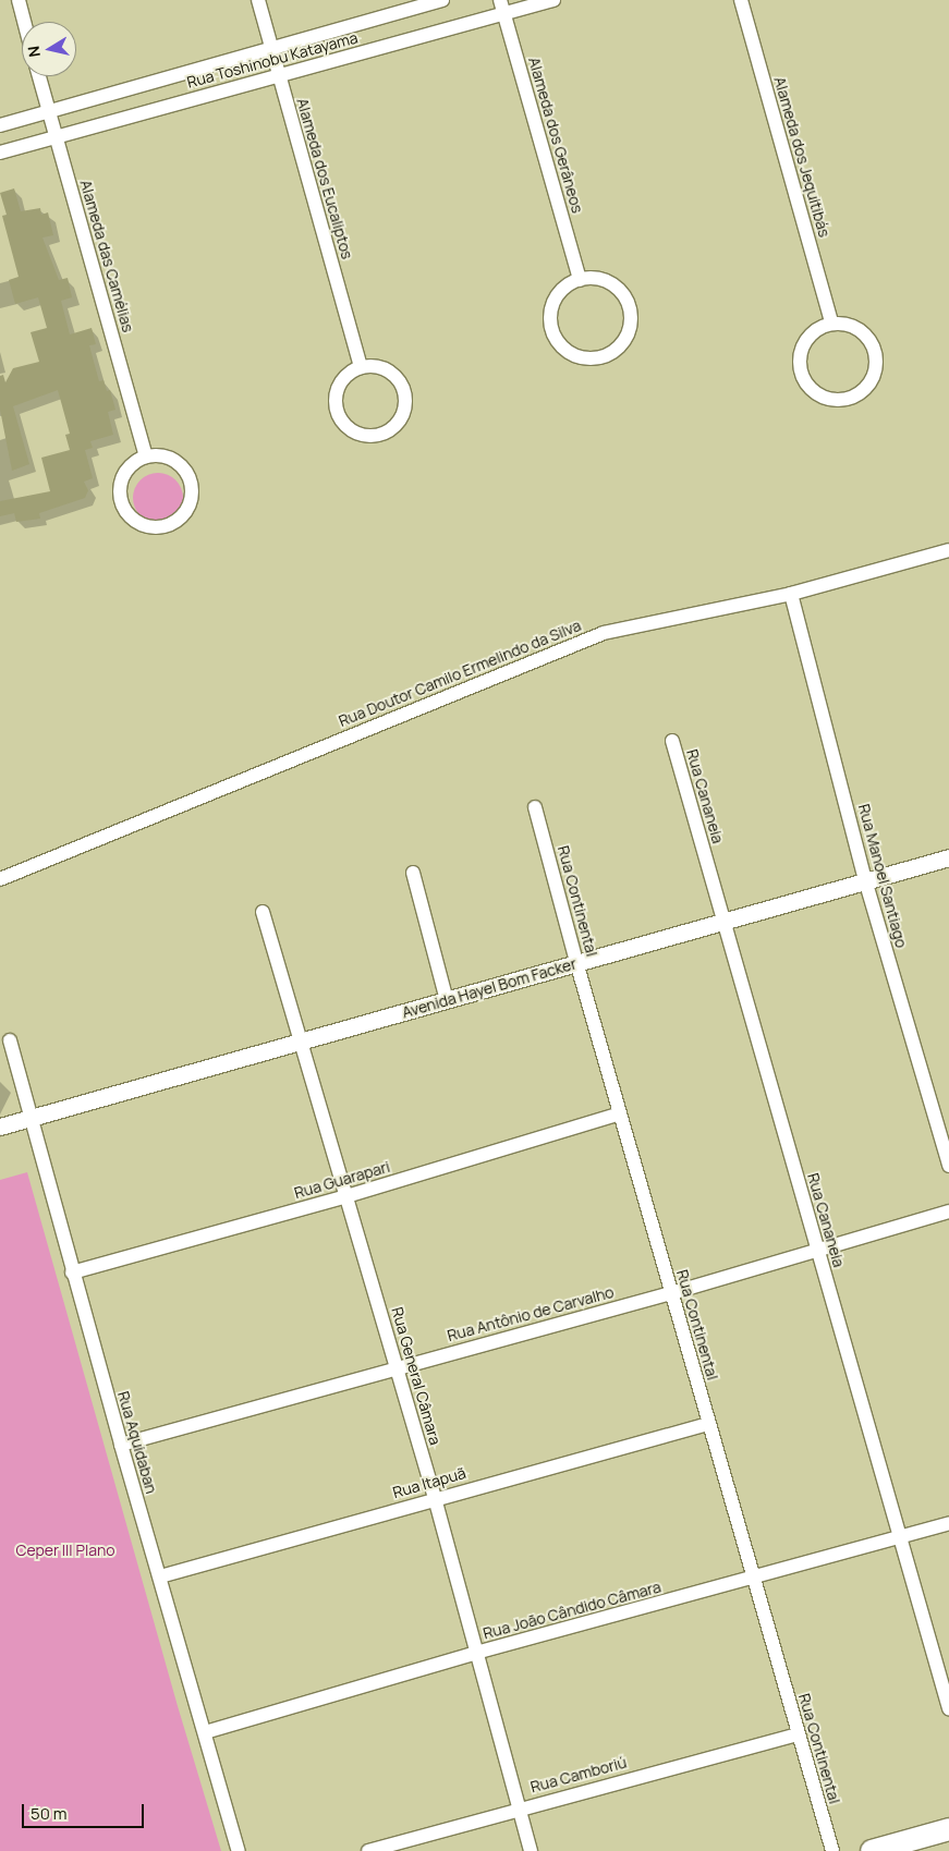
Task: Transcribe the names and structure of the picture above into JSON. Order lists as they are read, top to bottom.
{
  "streets": {
    "street": [
      "Rua Toshinobu Katayama",
      "Alameda dos Gerâneos",
      "Alameda dos Jequitibás",
      "Alameda dos Eucaliptos",
      "Alameda das Camélias",
      "Rua Doutor Camilo Ermelindo da Silva",
      "Rua Cananeia",
      "Rua Manoel Santiago",
      "Rua Continental",
      "Avenida Hayel Bom Facker",
      "Rua Guarapari",
      "Rua Antônio de Carvalho",
      "Rua General Câmara",
      "Rua Aquidaban",
      "Rua Itapuã",
      "Rua João Cândido Câmara",
      "Rua Camboriú"
    ]
  },
  "crossings": [
    ["Rua Toshinobu Katayama", "Alameda dos Gerâneos"],
    ["Rua Toshinobu Katayama", "Alameda dos Eucaliptos"],
    ["Rua Toshinobu Katayama", "Alameda das Camélias"],
    ["Rua Doutor Camilo Ermelindo da Silva", "Rua Manoel Santiago"],
    ["Rua Cananeia", "Avenida Hayel Bom Facker"],
    ["Rua Cananeia", "Rua Antônio de Carvalho"],
    ["Rua Cananeia", "Rua João Cândido Câmara"],
    ["Rua Manoel Santiago", "Avenida Hayel Bom Facker"],
    ["Rua Continental", "Avenida Hayel Bom Facker"],
    ["Rua Continental", "Rua Guarapari"],
    ["Rua Continental", "Rua Antônio de Carvalho"],
    ["Rua Continental", "Rua Itapuã"],
    ["Rua Continental", "Rua João Cândido Câmara"],
    ["Rua Continental", "Rua Camboriú"],
    ["Avenida Hayel Bom Facker", "Rua General Câmara"],
    ["Avenida Hayel Bom Facker", "Rua Aquidaban"],
    ["Rua Guarapari", "Rua General Câmara"],
    ["Rua Guarapari", "Rua Aquidaban"],
    ["Rua Antônio de Carvalho", "Rua General Câmara"],
    ["Rua Antônio de Carvalho", "Rua Aquidaban"],
    ["Rua General Câmara", "Rua Itapuã"],
    ["Rua General Câmara", "Rua João Cândido Câmara"],
    ["Rua General Câmara", "Rua Camboriú"],
    ["Rua Aquidaban", "Rua Itapuã"],
    ["Rua Aquidaban", "Rua João Cândido Câmara"]
  ],
  "parks": ["Ceper III Plano"],
  "scale_bar": "50 m",
  "north": "left"
}
